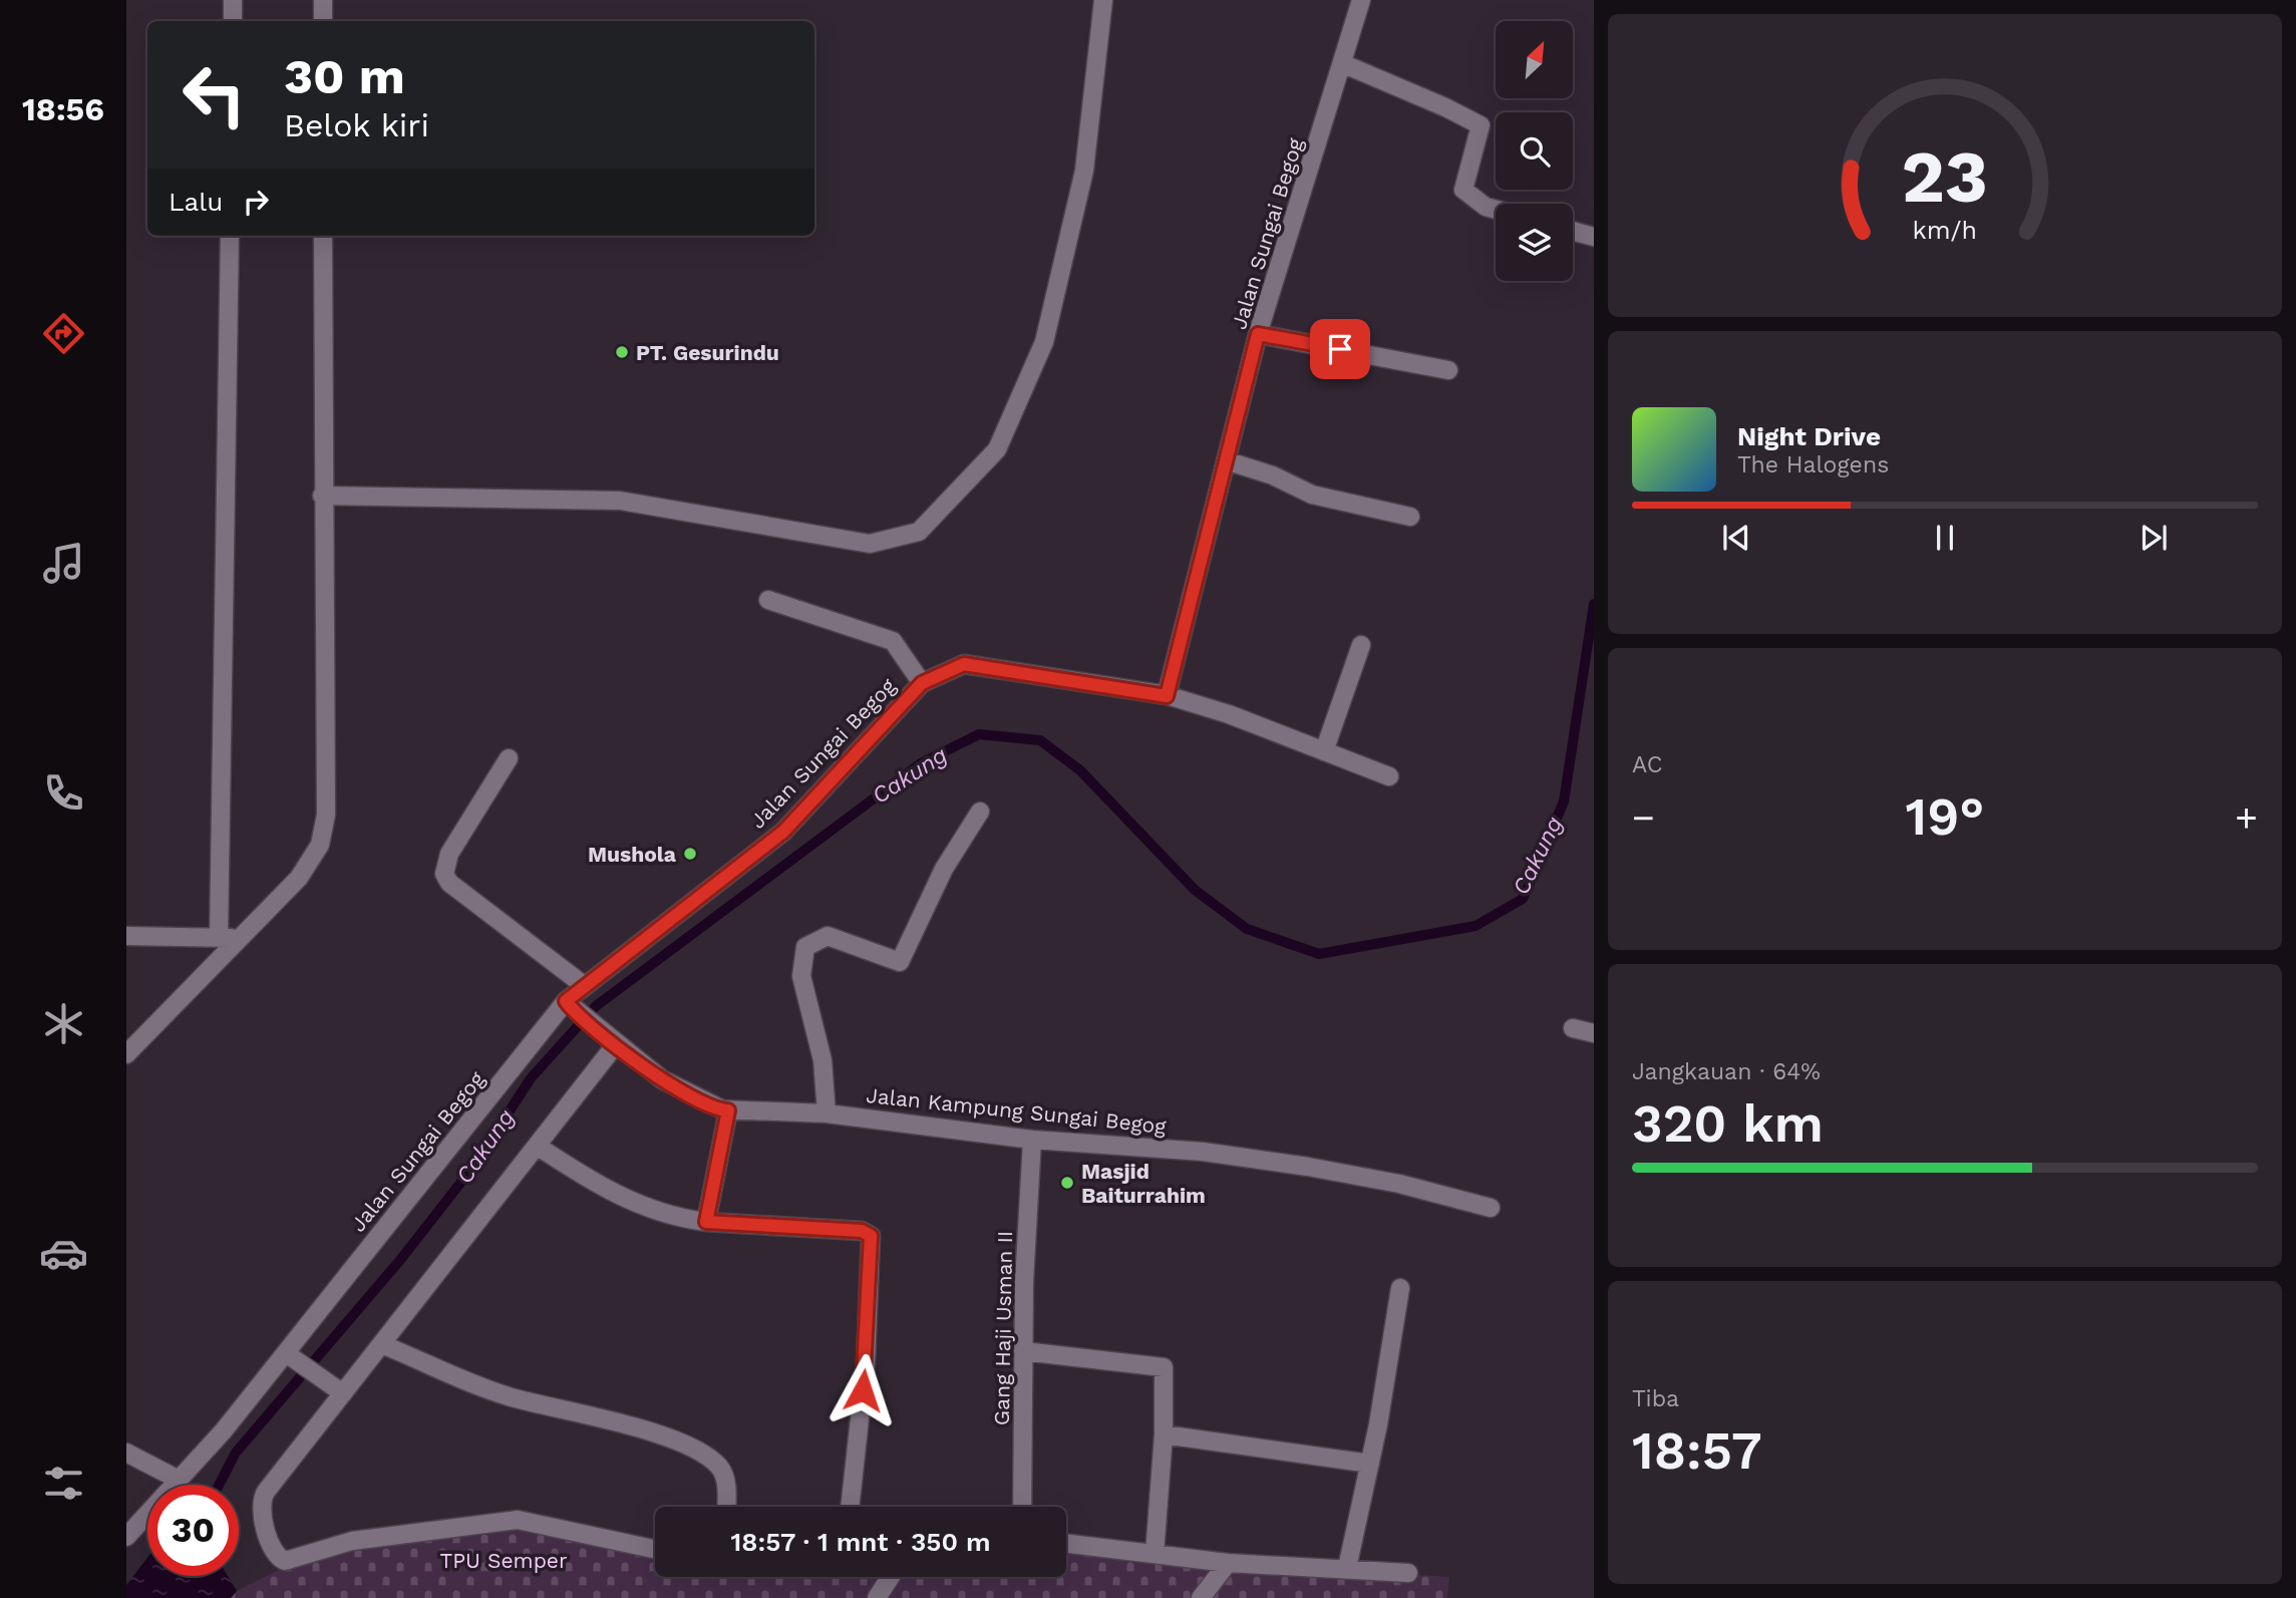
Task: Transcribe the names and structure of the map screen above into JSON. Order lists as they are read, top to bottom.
{
  "streets": {
    "street": ["Jalan Sungai Begog", "Jalan Kampung Sungai Begog", "Gang Haji Usman II"]
  },
  "crossings": [
    ["Jalan Sungai Begog", "Jalan Kampung Sungai Begog"],
    ["Jalan Kampung Sungai Begog", "Gang Haji Usman II"]
  ],
  "water": ["Cakung"],
  "parks": ["TPU Semper"],
  "places": ["PT. Gesurindu", "Mushola", "Masjid Baiturrahim"],
  "north": "top right",
  "page": {
    "tabs": "18:56",
    "turn": ["30 m", "Belok kiri"],
    "then": "Lalu",
    "song": ["Night Drive", "The Halogens"],
    "tile": [
      "AC",
      ["Jangkauan · 64%", "320 km"],
      ["Tiba", "18:57"]
    ],
    "heat": ["−", "19°", "+"],
    "limit": "30",
    "trip": "18:57 · 1 mnt · 350 m",
    "gauge": ["23", "km/h"]
  }
}
